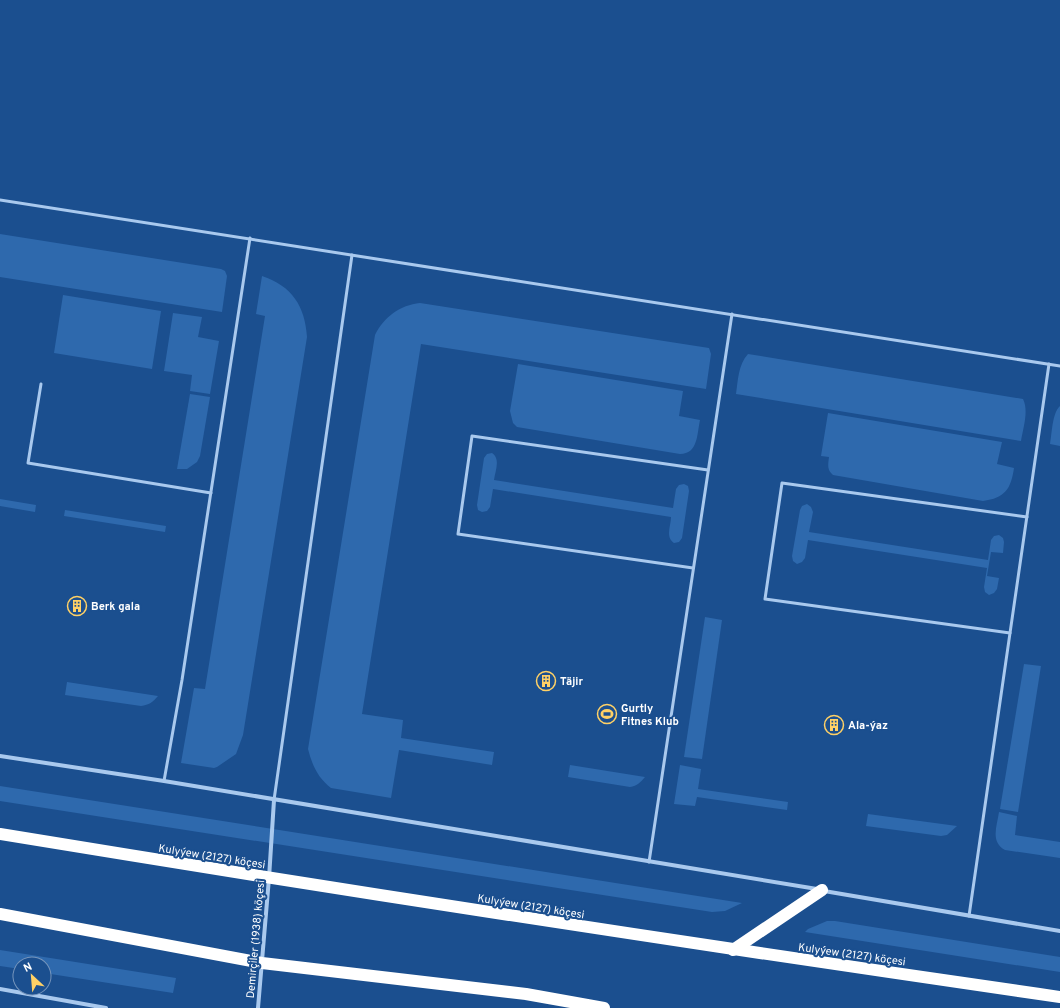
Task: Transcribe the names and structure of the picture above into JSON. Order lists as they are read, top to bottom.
{
  "streets": {
    "highway": ["Kulyýew (2127) köçesi"],
    "street": ["Demirçiler (1938) köçesi"]
  },
  "crossings": [
    ["Kulyýew (2127) köçesi", "Demirçiler (1938) köçesi"]
  ],
  "places": {
    "building": ["Berk gala", "Täjir", "Ala-ýaz"],
    "sports": ["Gurtly Fitnes Klub"]
  },
  "north": "top left"
}
